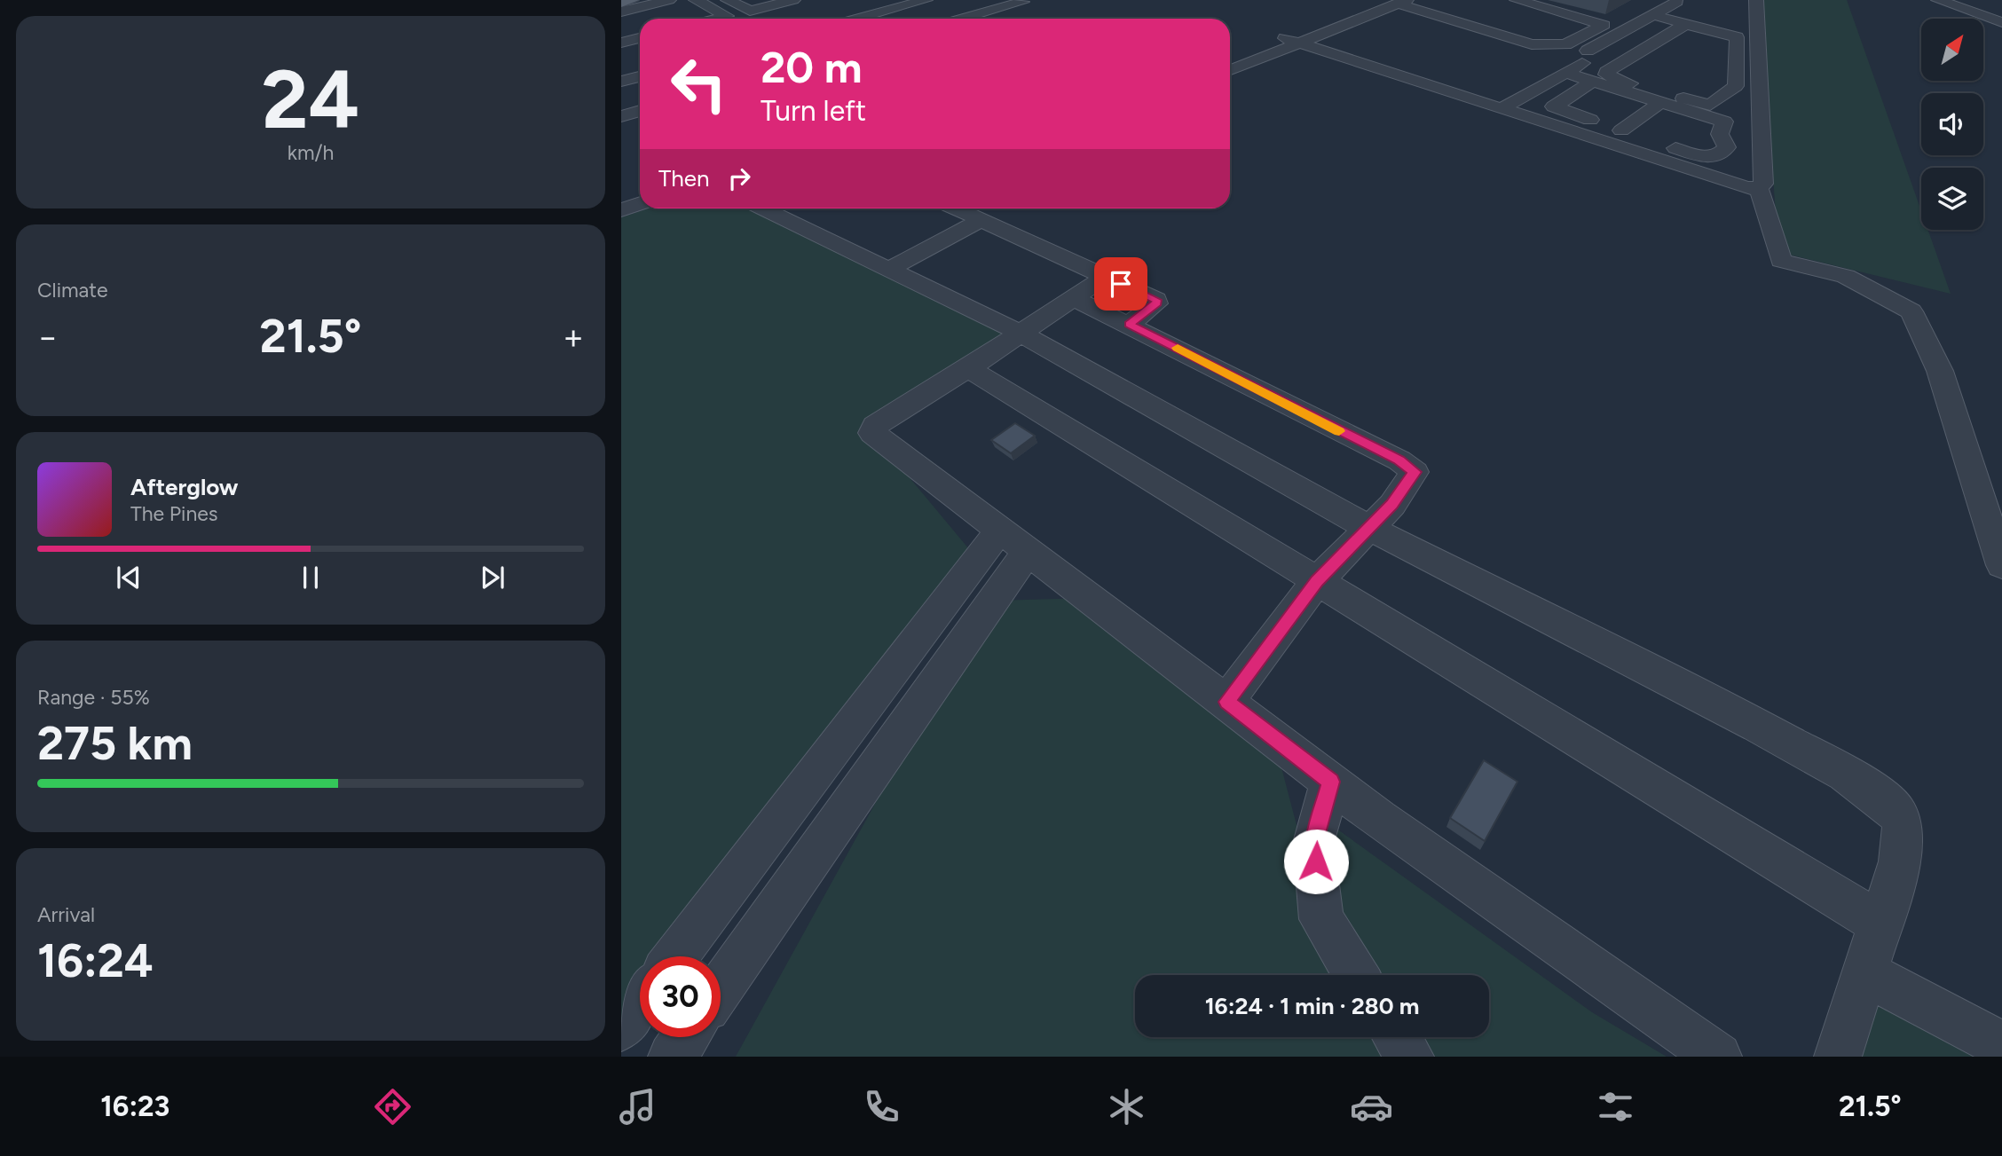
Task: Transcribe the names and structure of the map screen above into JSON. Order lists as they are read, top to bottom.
{
  "north": "top right",
  "page": {
    "tile": [
      ["24", "km/h"],
      "Climate",
      ["Range · 55%", "275 km"],
      ["Arrival", "16:24"]
    ],
    "turn": ["20 m", "Turn left"],
    "then": "Then",
    "heat": ["−", "21.5°", "+"],
    "song": ["Afterglow", "The Pines"],
    "limit": "30",
    "trip": "16:24 · 1 min · 280 m",
    "tabs": ["16:23", "21.5°"]
  }
}
